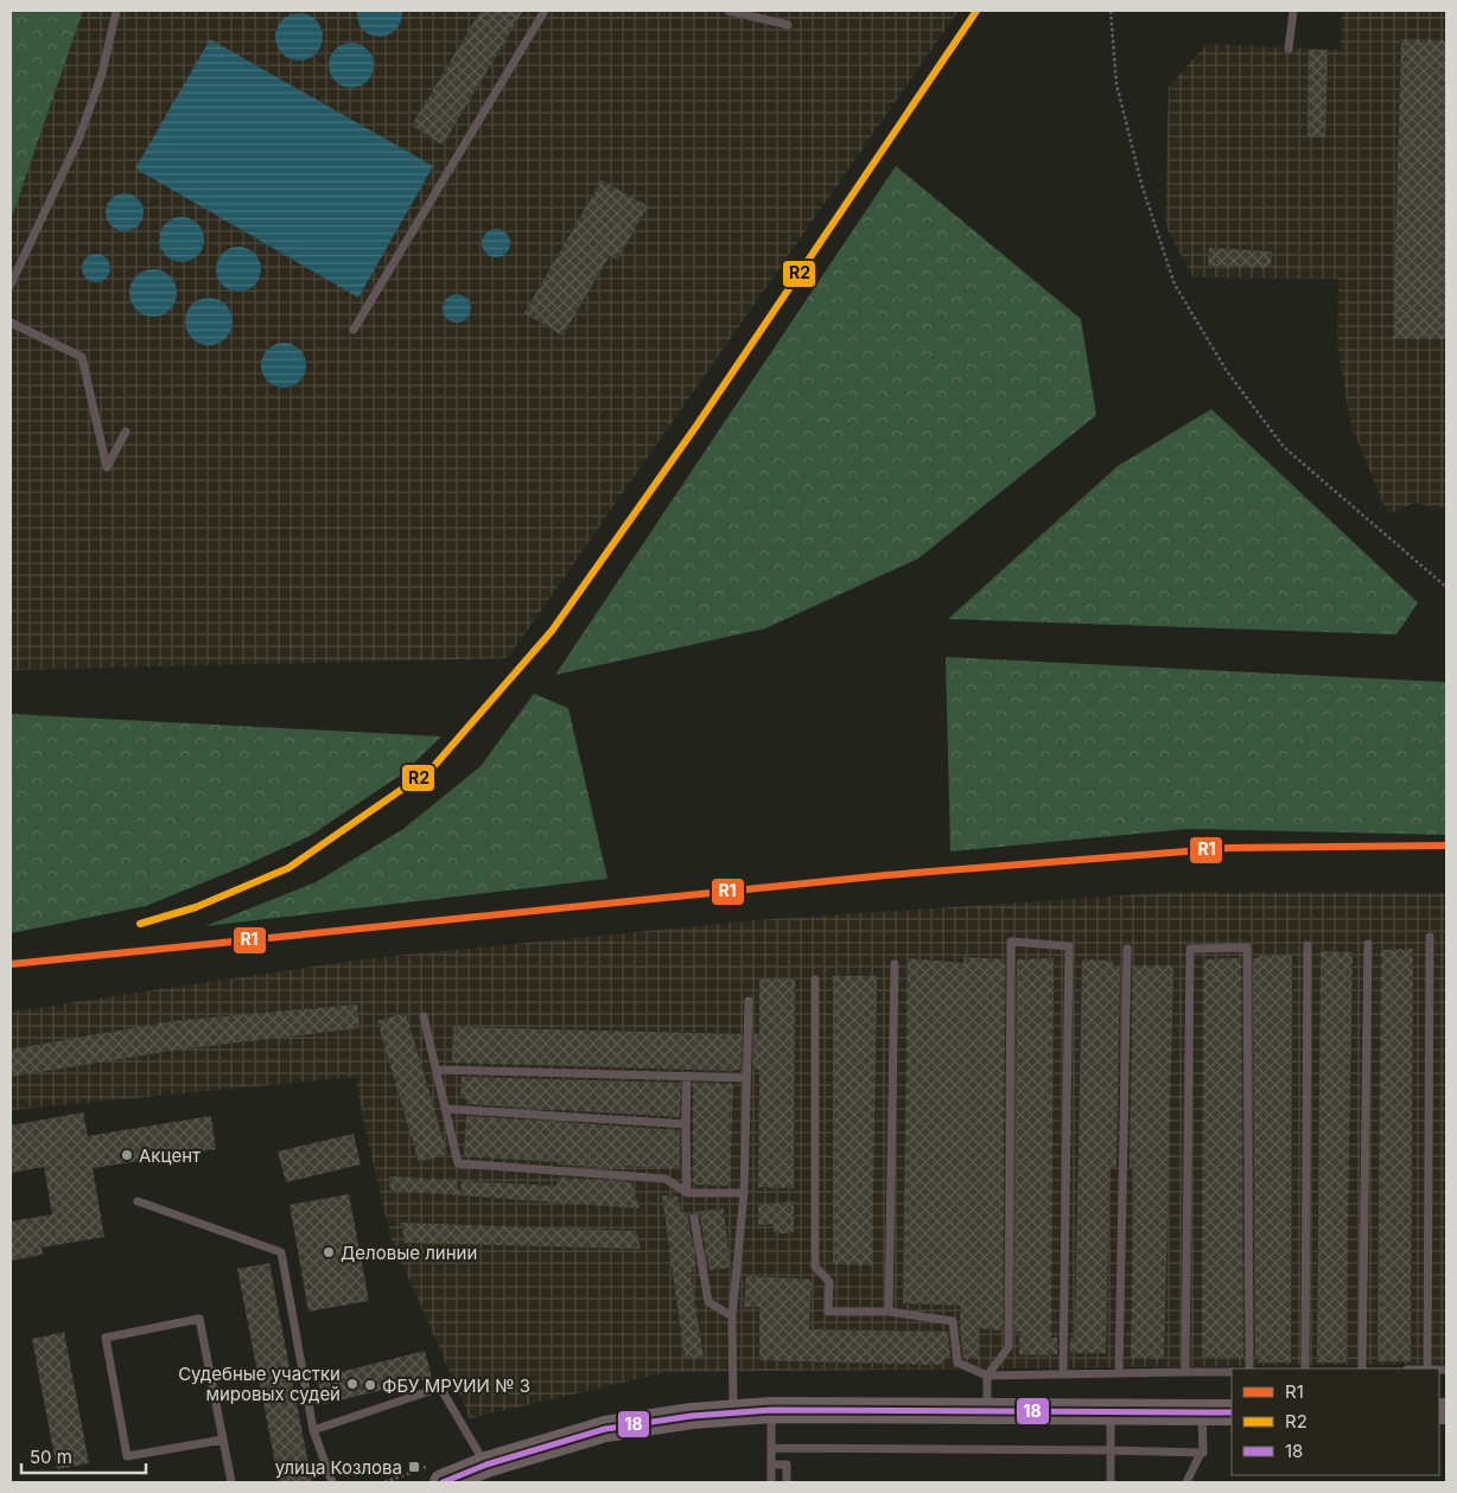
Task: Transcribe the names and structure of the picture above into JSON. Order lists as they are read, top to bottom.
{
  "places": {
    "other": [
      "Акцент",
      "Деловые линии",
      "Судебные участки мировых судей",
      "ФБУ МРУИИ № 3"
    ],
    "transit": ["улица Козлова"]
  },
  "lines": ["transit line R2", "transit line R1", "transit line 18"],
  "legend": ["R1", "R2", "18"],
  "scale_bar": "50 m"
}
